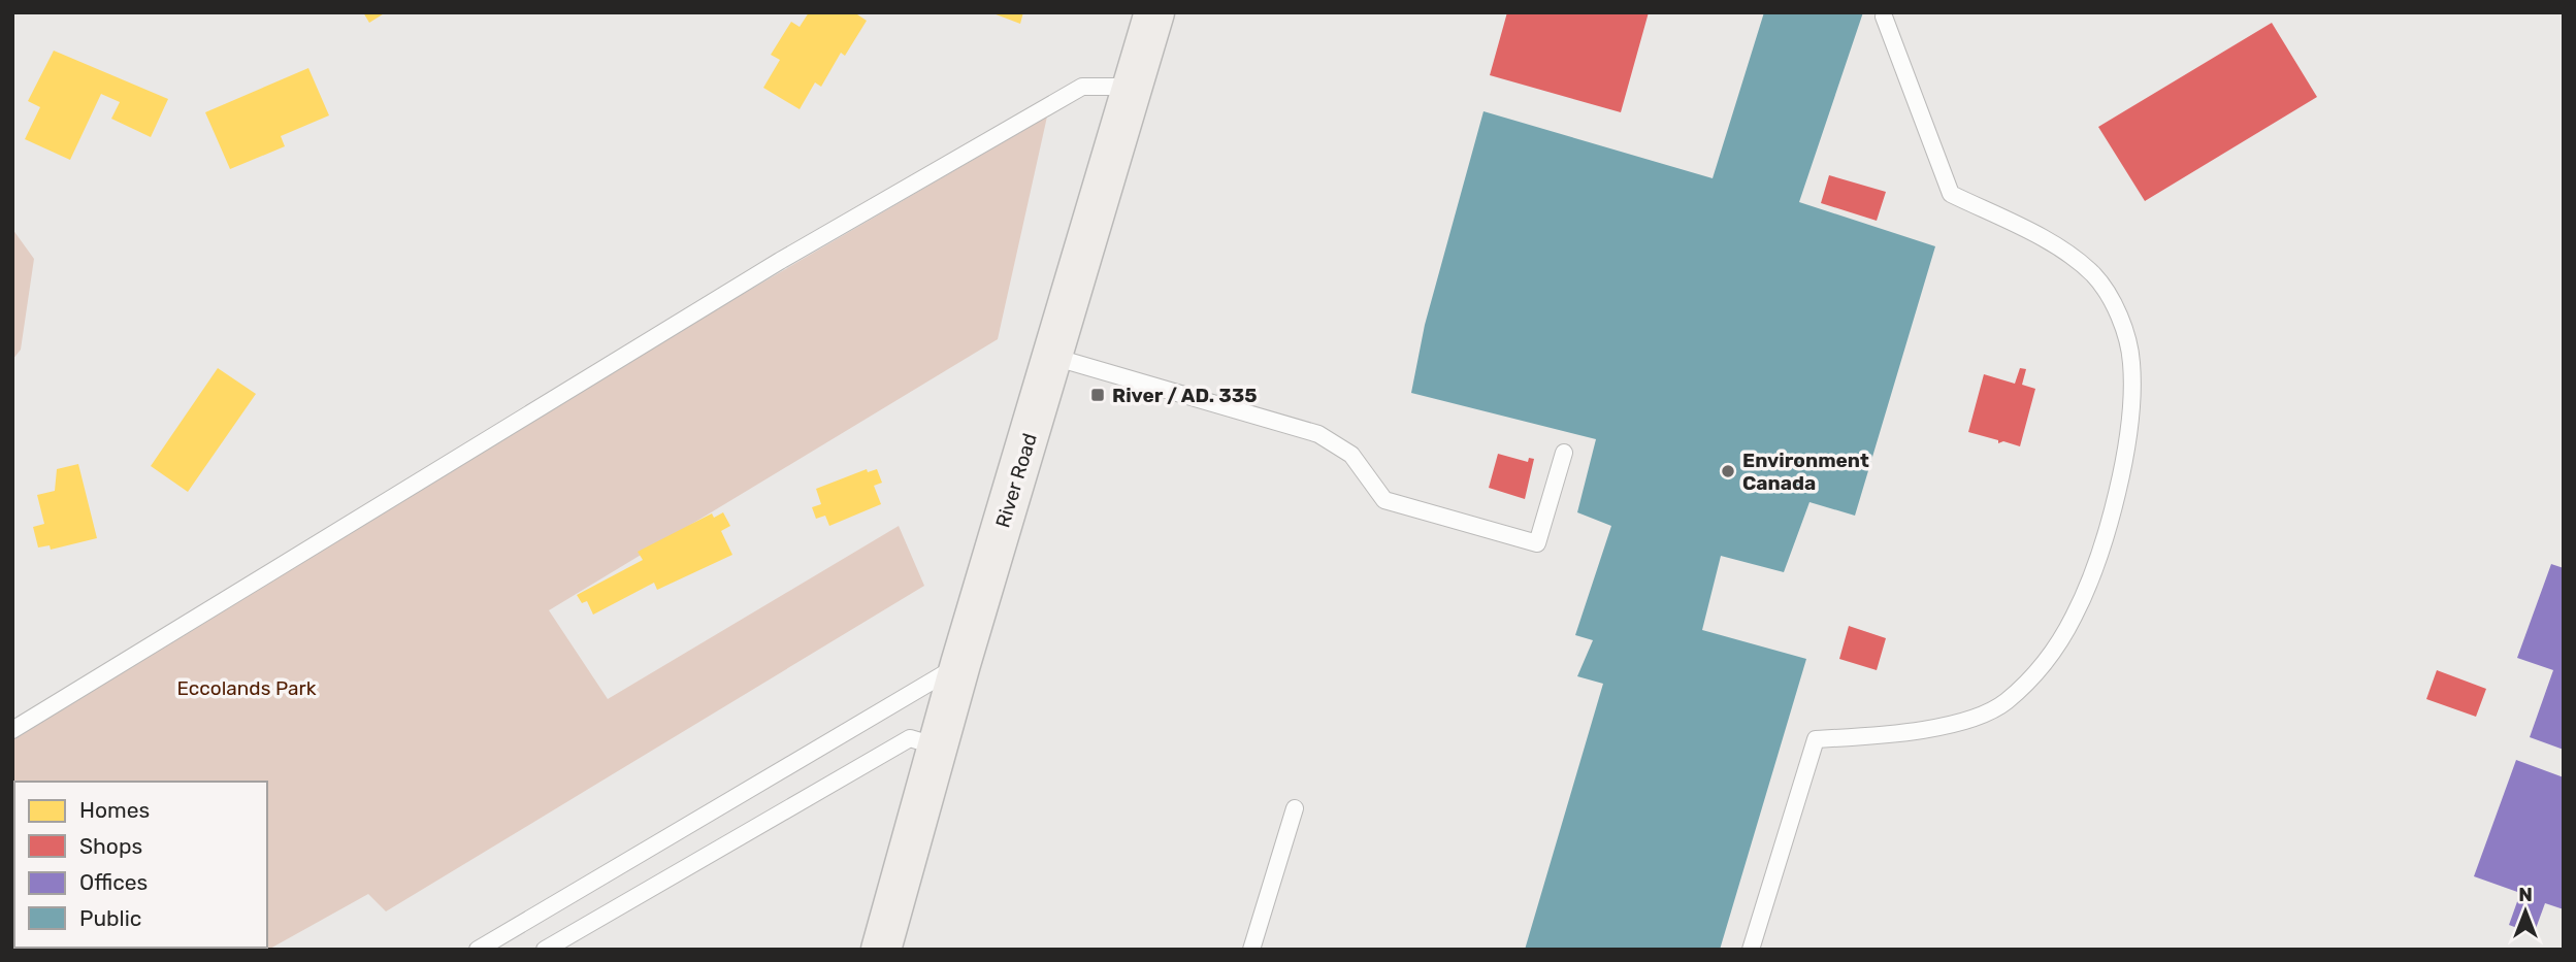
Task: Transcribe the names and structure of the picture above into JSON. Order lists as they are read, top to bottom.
{
  "streets": {
    "main road": ["River Road"]
  },
  "parks": ["Eccolands Park"],
  "places": {
    "transit": ["River / AD. 335"],
    "other": ["Environment Canada"]
  },
  "legend": [
    "Homes",
    "Shops",
    "Offices",
    "Public"
  ],
  "north": "top"
}
